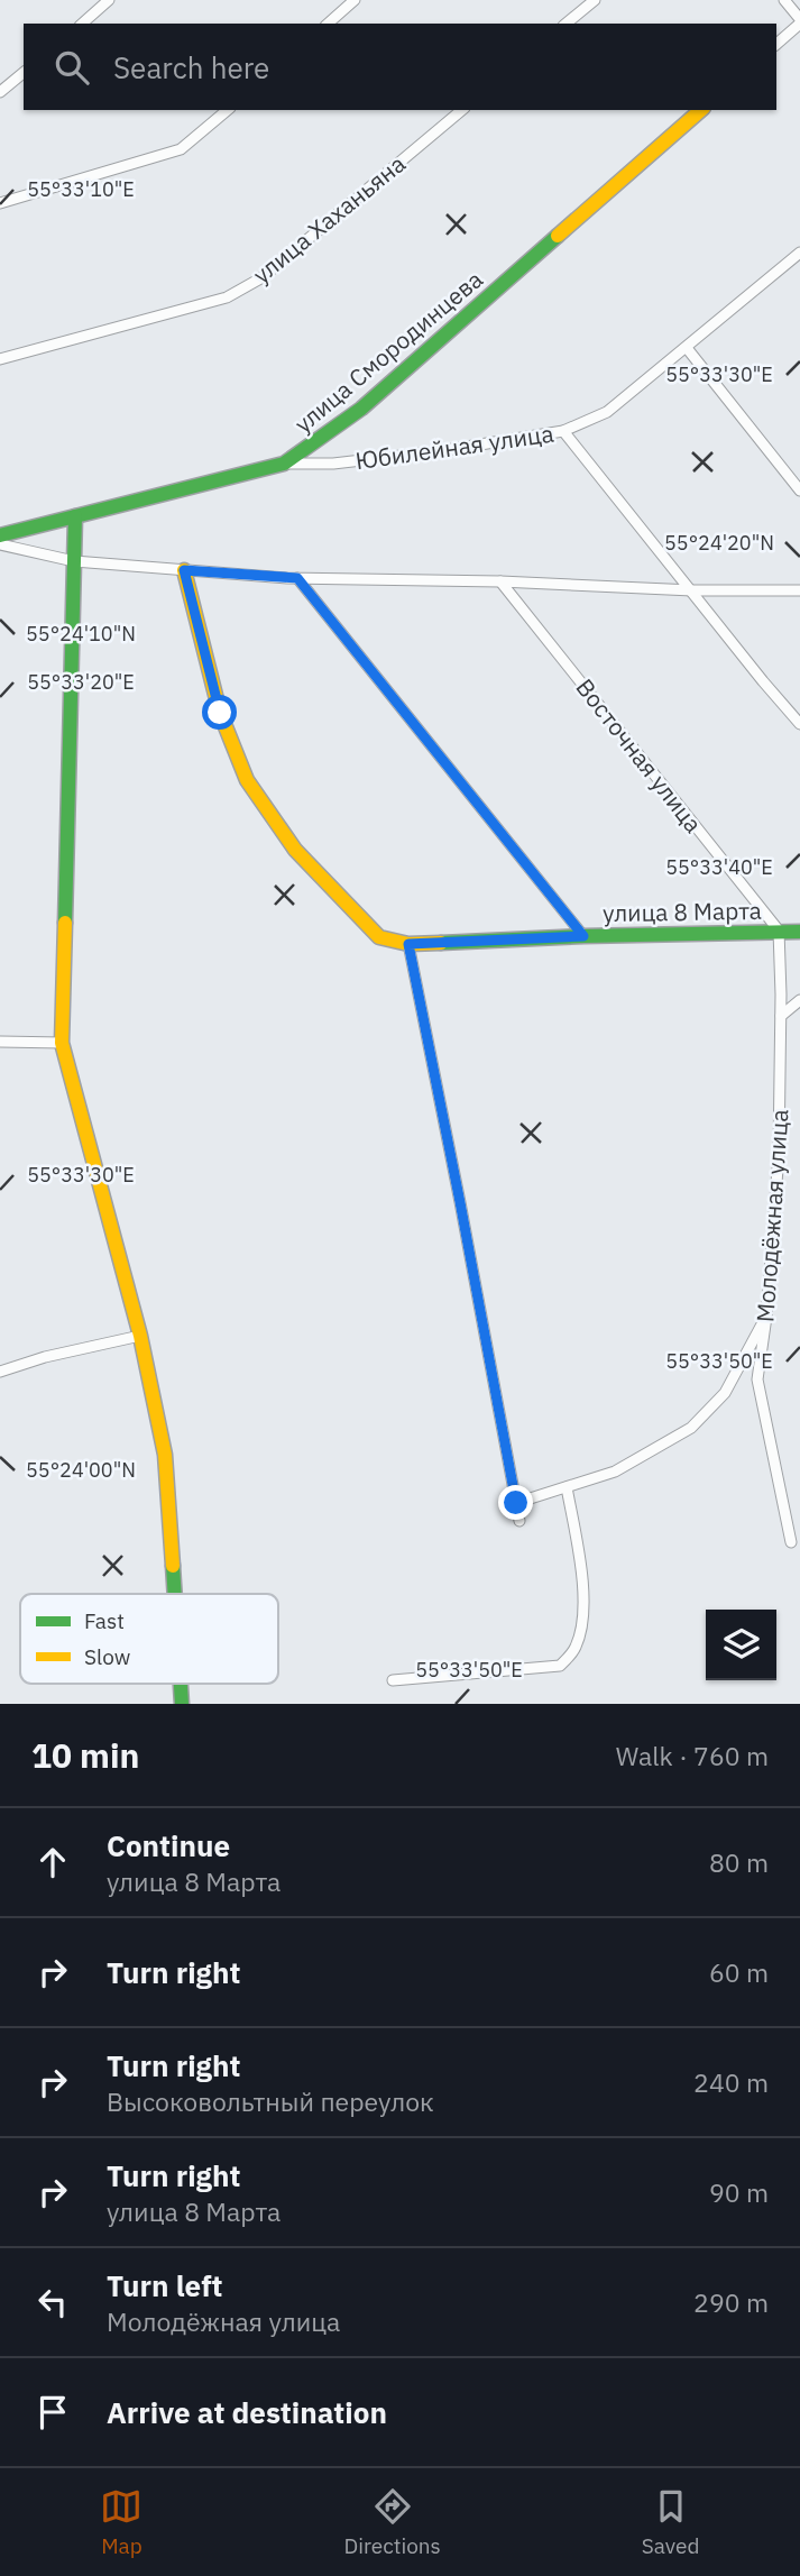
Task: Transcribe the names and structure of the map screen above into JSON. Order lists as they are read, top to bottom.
{
  "streets": {
    "street": [
      "улица Хаханьяна",
      "улица Смородинцева",
      "Юбилейная улица",
      "Восточная улица",
      "улица 8 Марта",
      "Молодёжная улица"
    ]
  },
  "crossings": [
    ["улица Смородинцева", "Юбилейная улица"],
    ["Восточная улица", "улица 8 Марта"],
    ["Восточная улица", "Молодёжная улица"],
    ["улица 8 Марта", "Молодёжная улица"]
  ],
  "legend": ["Fast", "Slow"],
  "page": {
    "search": "Search here",
    "heading": ["10 min", "Walk · 760 m"],
    "list": [
      ["Continue", "улица 8 Марта", "80 m"],
      ["Turn right", "60 m"],
      ["Turn right", "Высоковольтный переулок", "240 m"],
      ["Turn right", "улица 8 Марта", "90 m"],
      ["Turn left", "Молодёжная улица", "290 m"],
      "Arrive at destination"
    ],
    "nav": ["Map", "Directions", "Saved"]
  },
  "coordinates": [
    "55°33'10\"E",
    "55°33'30\"E",
    "55°24'20\"N",
    "55°24'10\"N",
    "55°33'20\"E",
    "55°33'40\"E",
    "55°33'50\"E",
    "55°24'00\"N"
  ]
}
